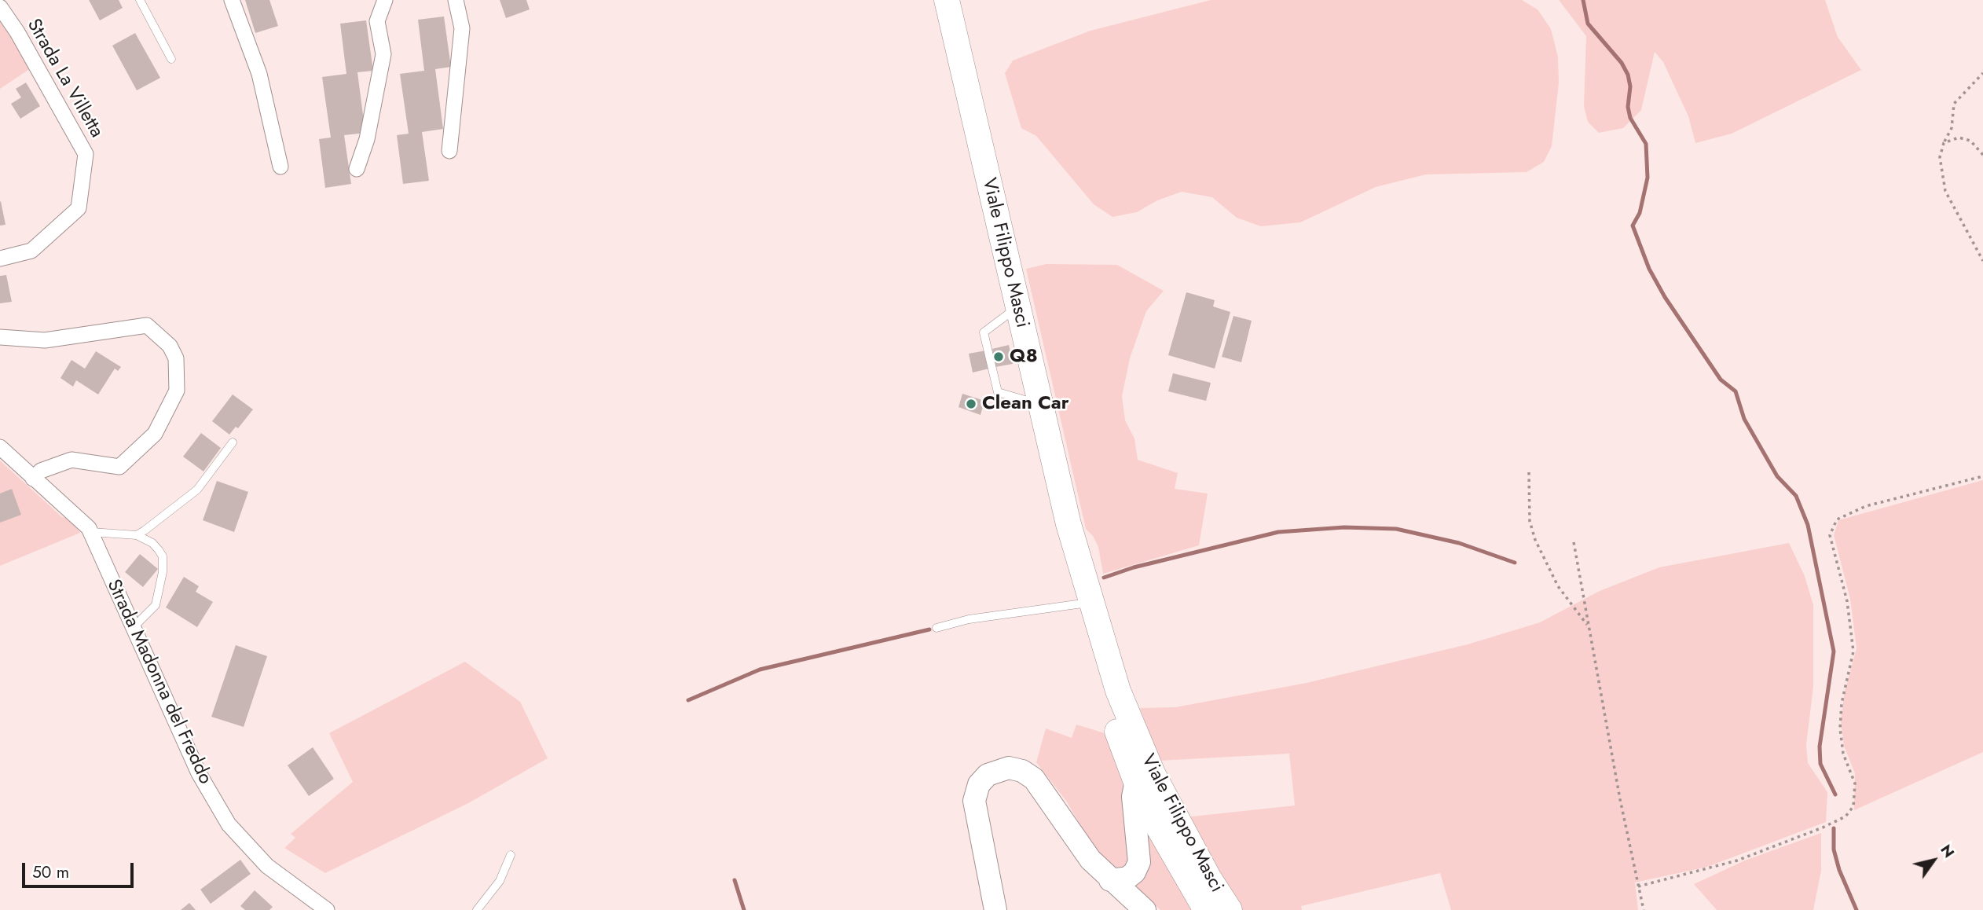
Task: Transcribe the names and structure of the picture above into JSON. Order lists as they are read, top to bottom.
{
  "streets": {
    "main road": ["Viale Filippo Masci"],
    "street": ["Strada La Villetta", "Strada Madonna del Freddo"]
  },
  "places": ["Q8", "Clean Car"],
  "scale_bar": "50 m",
  "north": "top right"
}
